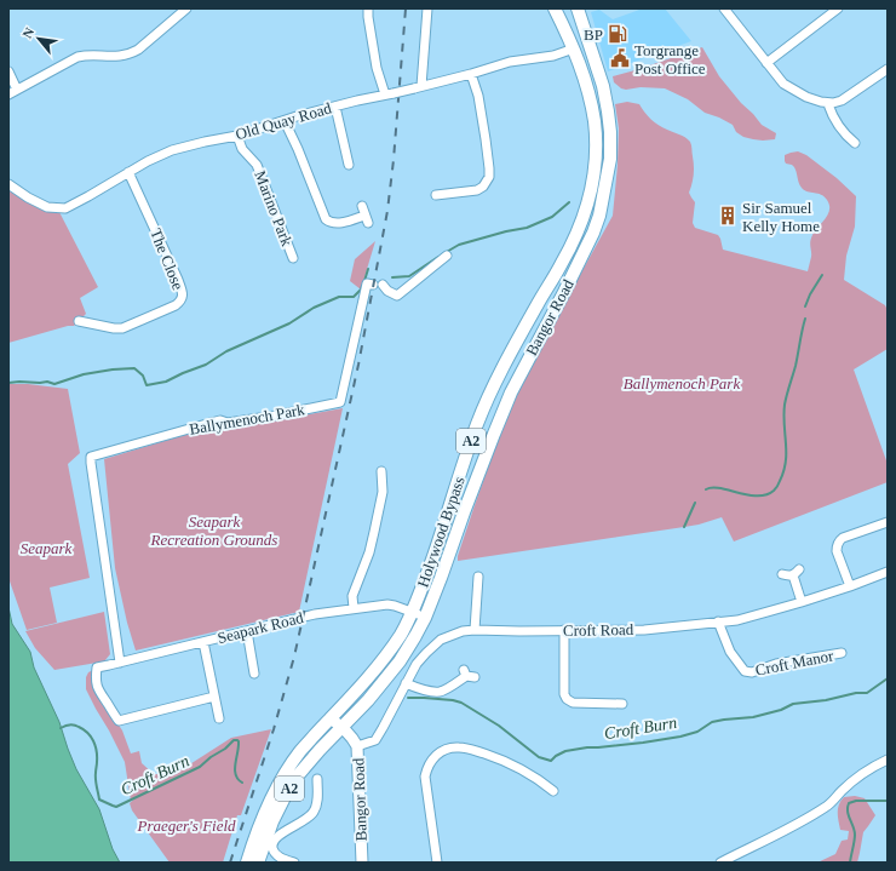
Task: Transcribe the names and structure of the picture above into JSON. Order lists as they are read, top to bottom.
{
  "streets": {
    "highway": ["Bangor Road", "A2", "Holywood Bypass"],
    "street": [
      "Old Quay Road",
      "Marino Park",
      "The Close",
      "Ballymenoch Park",
      "Seapark Road",
      "Croft Road",
      "Croft Manor"
    ]
  },
  "crossings": [
    ["Old Quay Road", "Marino Park"],
    ["Old Quay Road", "The Close"],
    ["Old Quay Road", "Holywood Bypass"],
    ["Bangor Road", "A2"],
    ["Bangor Road", "Holywood Bypass"],
    ["Bangor Road", "Seapark Road"],
    ["Bangor Road", "Croft Road"],
    ["Ballymenoch Park", "Seapark Road"],
    ["A2", "Seapark Road"],
    ["Holywood Bypass", "Seapark Road"],
    ["Croft Road", "Croft Manor"]
  ],
  "water": ["Croft Burn"],
  "parks": [
    "Ballymenoch Park",
    "Seapark Recreation Grounds",
    "Seapark",
    "Praeger's Field"
  ],
  "places": {
    "fuel station": ["BP"],
    "public building": ["Torgrange Post Office"],
    "building": ["Sir Samuel Kelly Home"]
  },
  "north": "top left"
}
